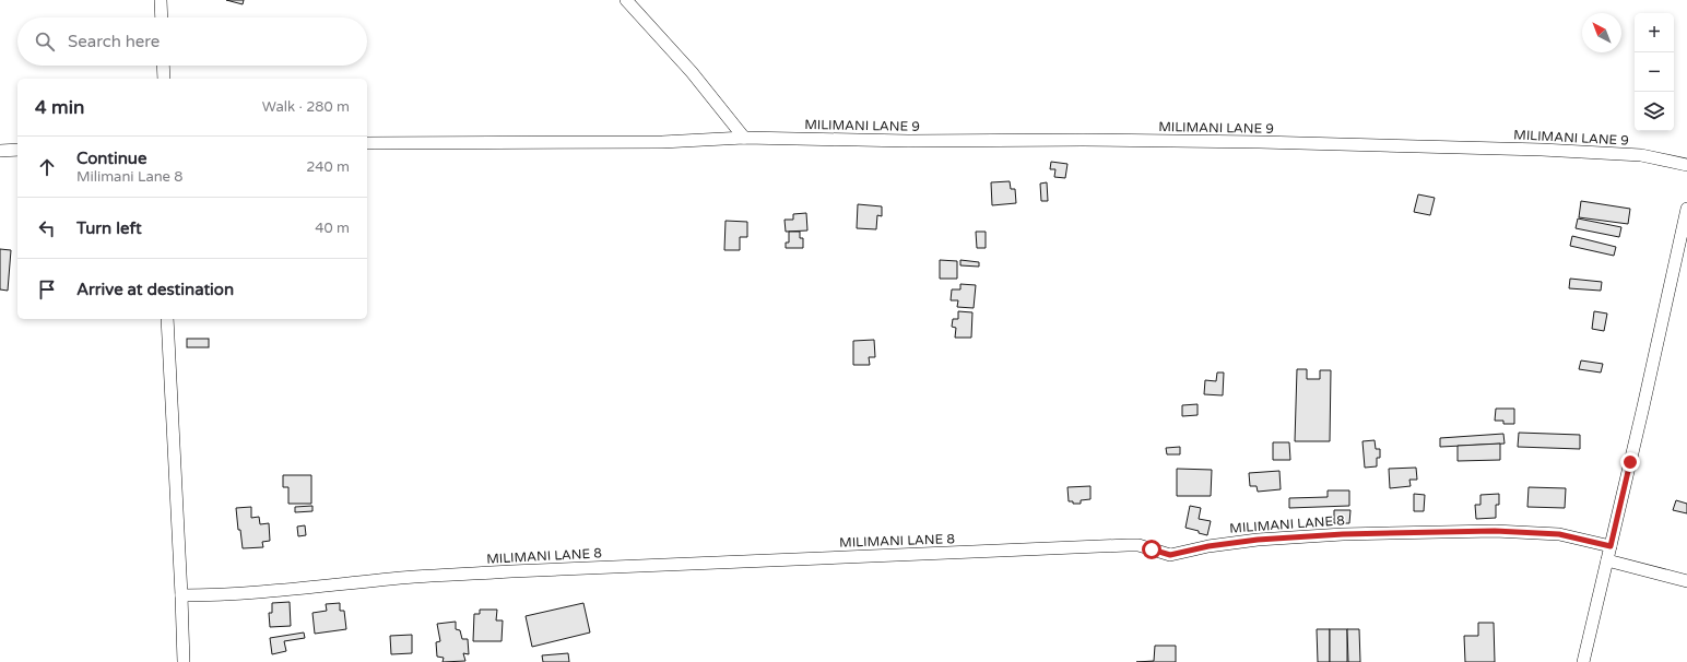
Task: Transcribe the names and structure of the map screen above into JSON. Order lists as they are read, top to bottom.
{
  "streets": {
    "street": ["MILIMANI LANE 9", "MILIMANI LANE 8"]
  },
  "north": "top left",
  "page": {
    "map_buttons": ["+", "−"],
    "search": "Search here",
    "heading": ["4 min", "Walk · 280 m"],
    "list": [
      ["Continue", "Milimani Lane 8", "240 m"],
      ["Turn left", "40 m"],
      "Arrive at destination"
    ]
  }
}
